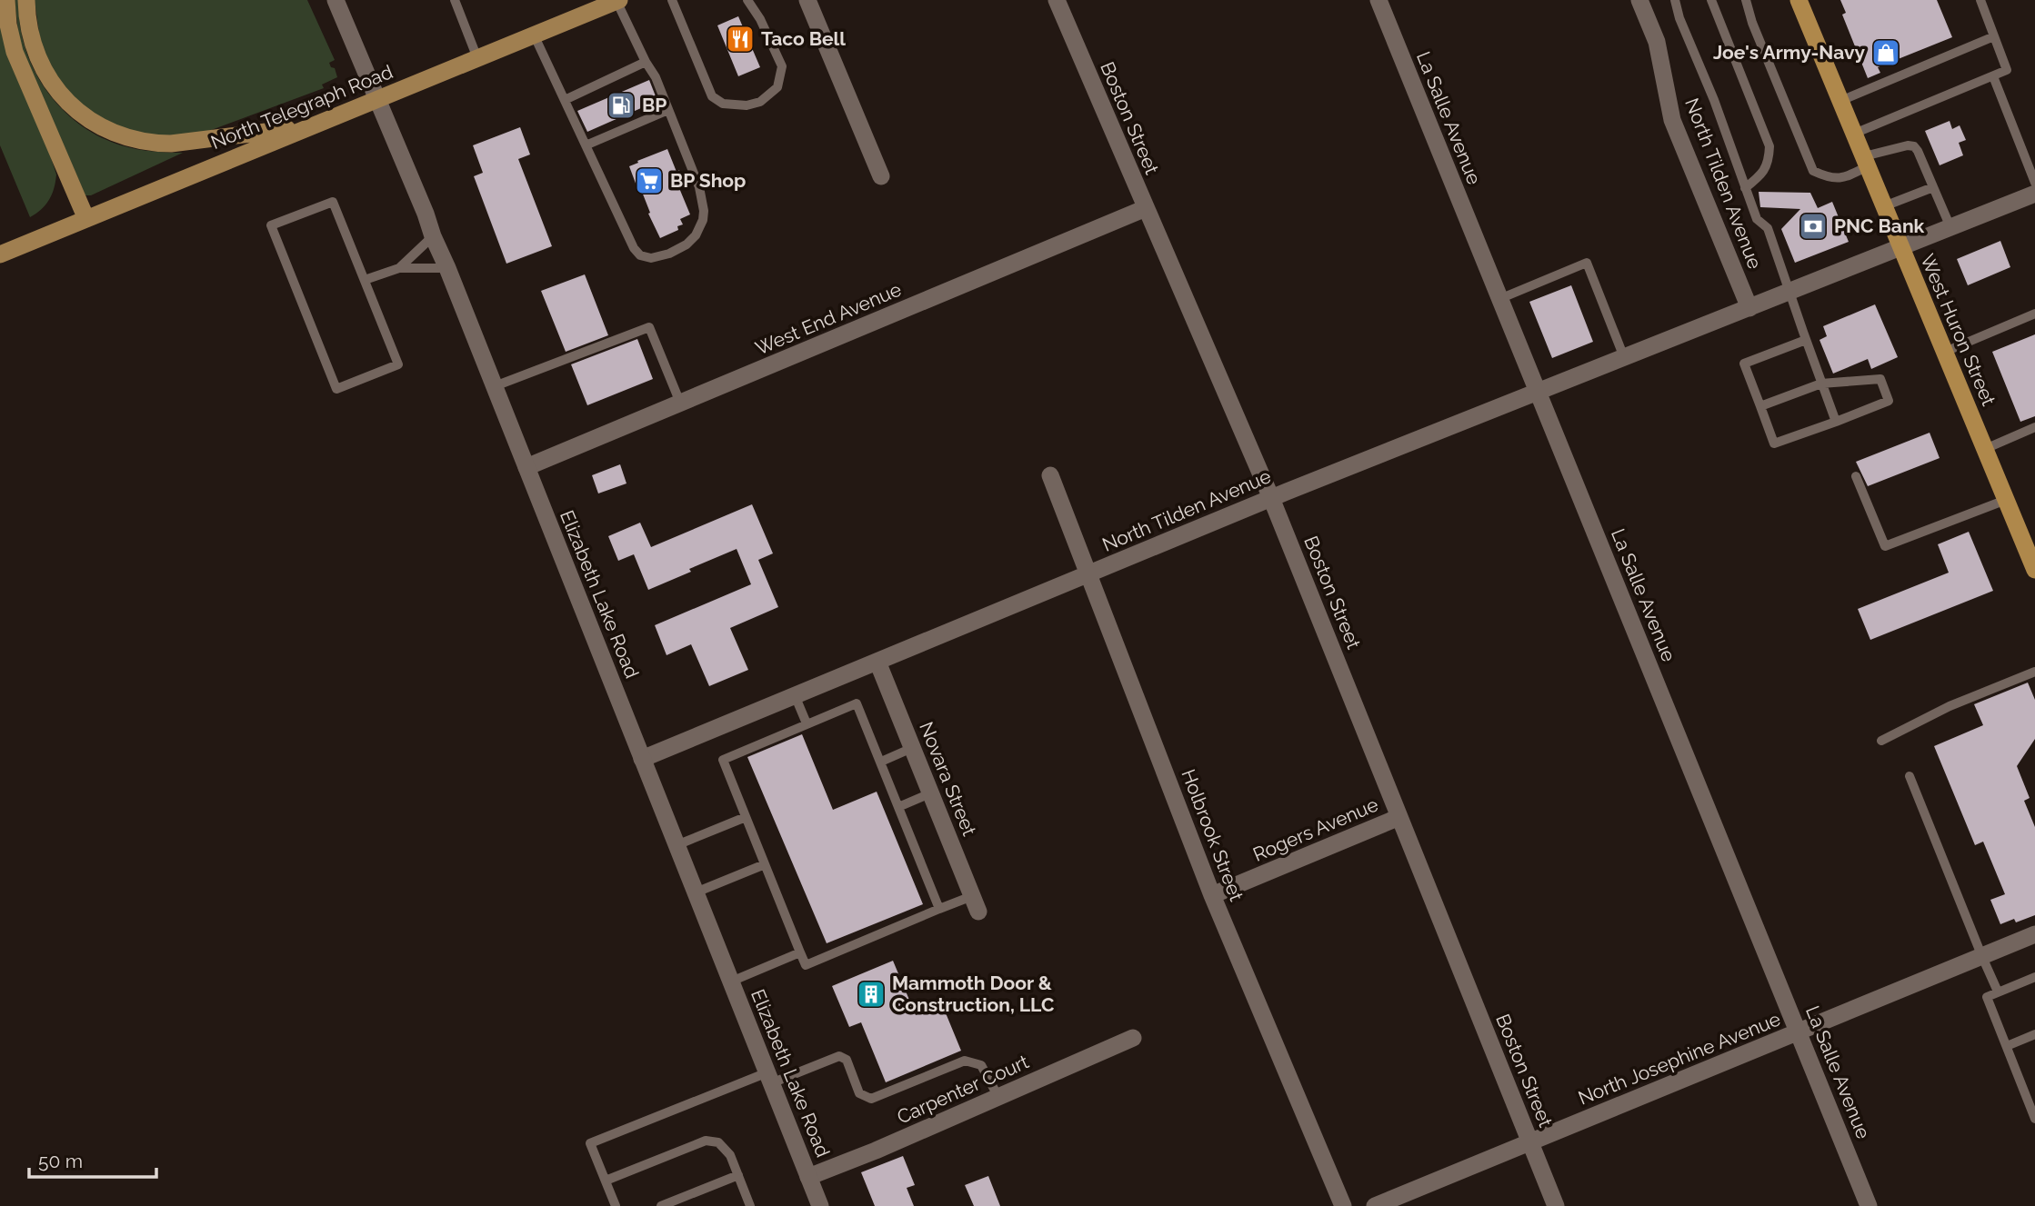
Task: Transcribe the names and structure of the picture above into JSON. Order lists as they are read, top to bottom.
{
  "streets": {
    "highway": ["West Huron Street"],
    "main road": ["North Telegraph Road"],
    "street": [
      "Boston Street",
      "La Salle Avenue",
      "North Tilden Avenue",
      "West End Avenue",
      "Elizabeth Lake Road",
      "Novara Street",
      "Rogers Avenue",
      "Holbrook Street",
      "North Josephine Avenue",
      "Carpenter Court"
    ]
  },
  "crossings": [
    ["North Telegraph Road", "Elizabeth Lake Road"],
    ["Boston Street", "North Tilden Avenue"],
    ["Boston Street", "West End Avenue"],
    ["Boston Street", "Rogers Avenue"],
    ["Boston Street", "North Josephine Avenue"],
    ["La Salle Avenue", "North Tilden Avenue"],
    ["La Salle Avenue", "North Josephine Avenue"],
    ["North Tilden Avenue", "West Huron Street"],
    ["North Tilden Avenue", "Elizabeth Lake Road"],
    ["North Tilden Avenue", "Novara Street"],
    ["North Tilden Avenue", "Holbrook Street"],
    ["West End Avenue", "Elizabeth Lake Road"],
    ["Elizabeth Lake Road", "Carpenter Court"],
    ["Rogers Avenue", "Holbrook Street"]
  ],
  "places": {
    "restaurant": ["Taco Bell"],
    "shop": ["Joe's Army-Navy"],
    "fuel station": ["BP"],
    "supermarket": ["BP Shop"],
    "bank": ["PNC Bank"],
    "building": ["Mammoth Door & Construction, LLC"]
  },
  "scale_bar": "50 m"
}
